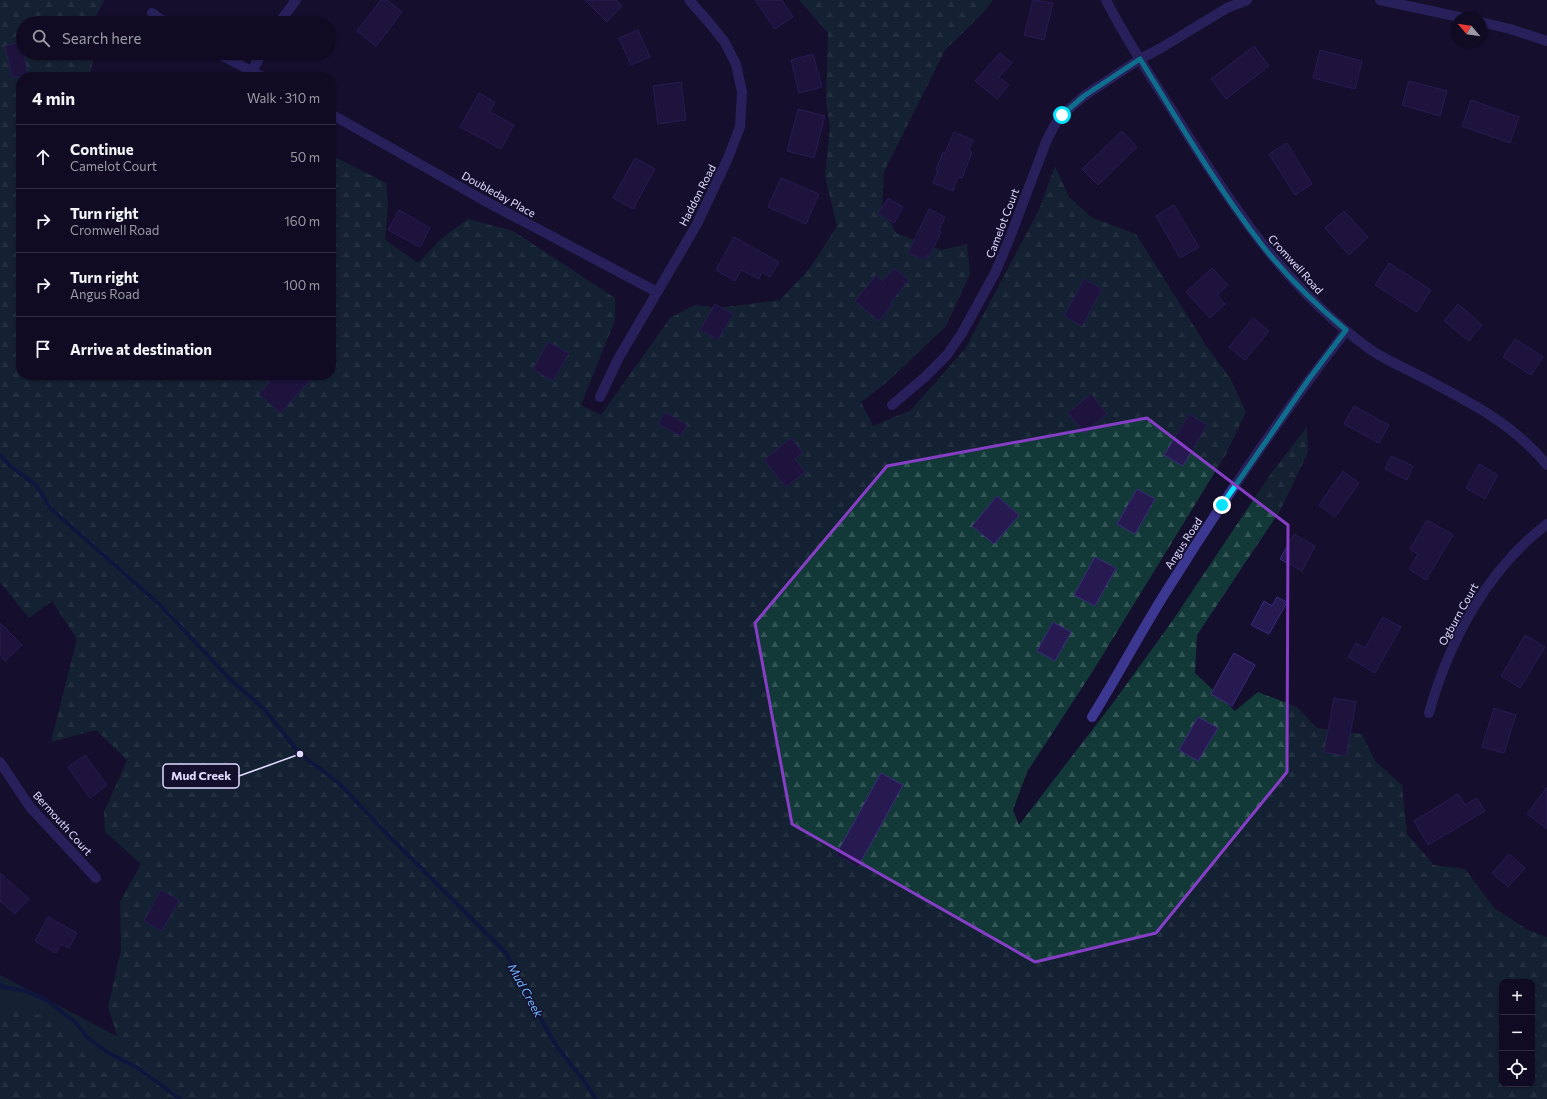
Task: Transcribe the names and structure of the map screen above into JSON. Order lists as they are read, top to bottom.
{
  "streets": {
    "street": [
      "Doubleday Place",
      "Haddon Road",
      "Camelot Court",
      "Cromwell Road",
      "Angus Road",
      "Ogburn Court",
      "Bermouth Court"
    ]
  },
  "crossings": [
    ["Doubleday Place", "Haddon Road"],
    ["Camelot Court", "Cromwell Road"],
    ["Cromwell Road", "Angus Road"]
  ],
  "water": ["Mud Creek"],
  "places": ["Mud Creek"],
  "north": "top left",
  "page": {
    "search": "Search here",
    "heading": ["4 min", "Walk · 310 m"],
    "list": [
      ["Continue", "Camelot Court", "50 m"],
      ["Turn right", "Cromwell Road", "160 m"],
      ["Turn right", "Angus Road", "100 m"],
      "Arrive at destination"
    ],
    "map_buttons": ["+", "−"]
  }
}
